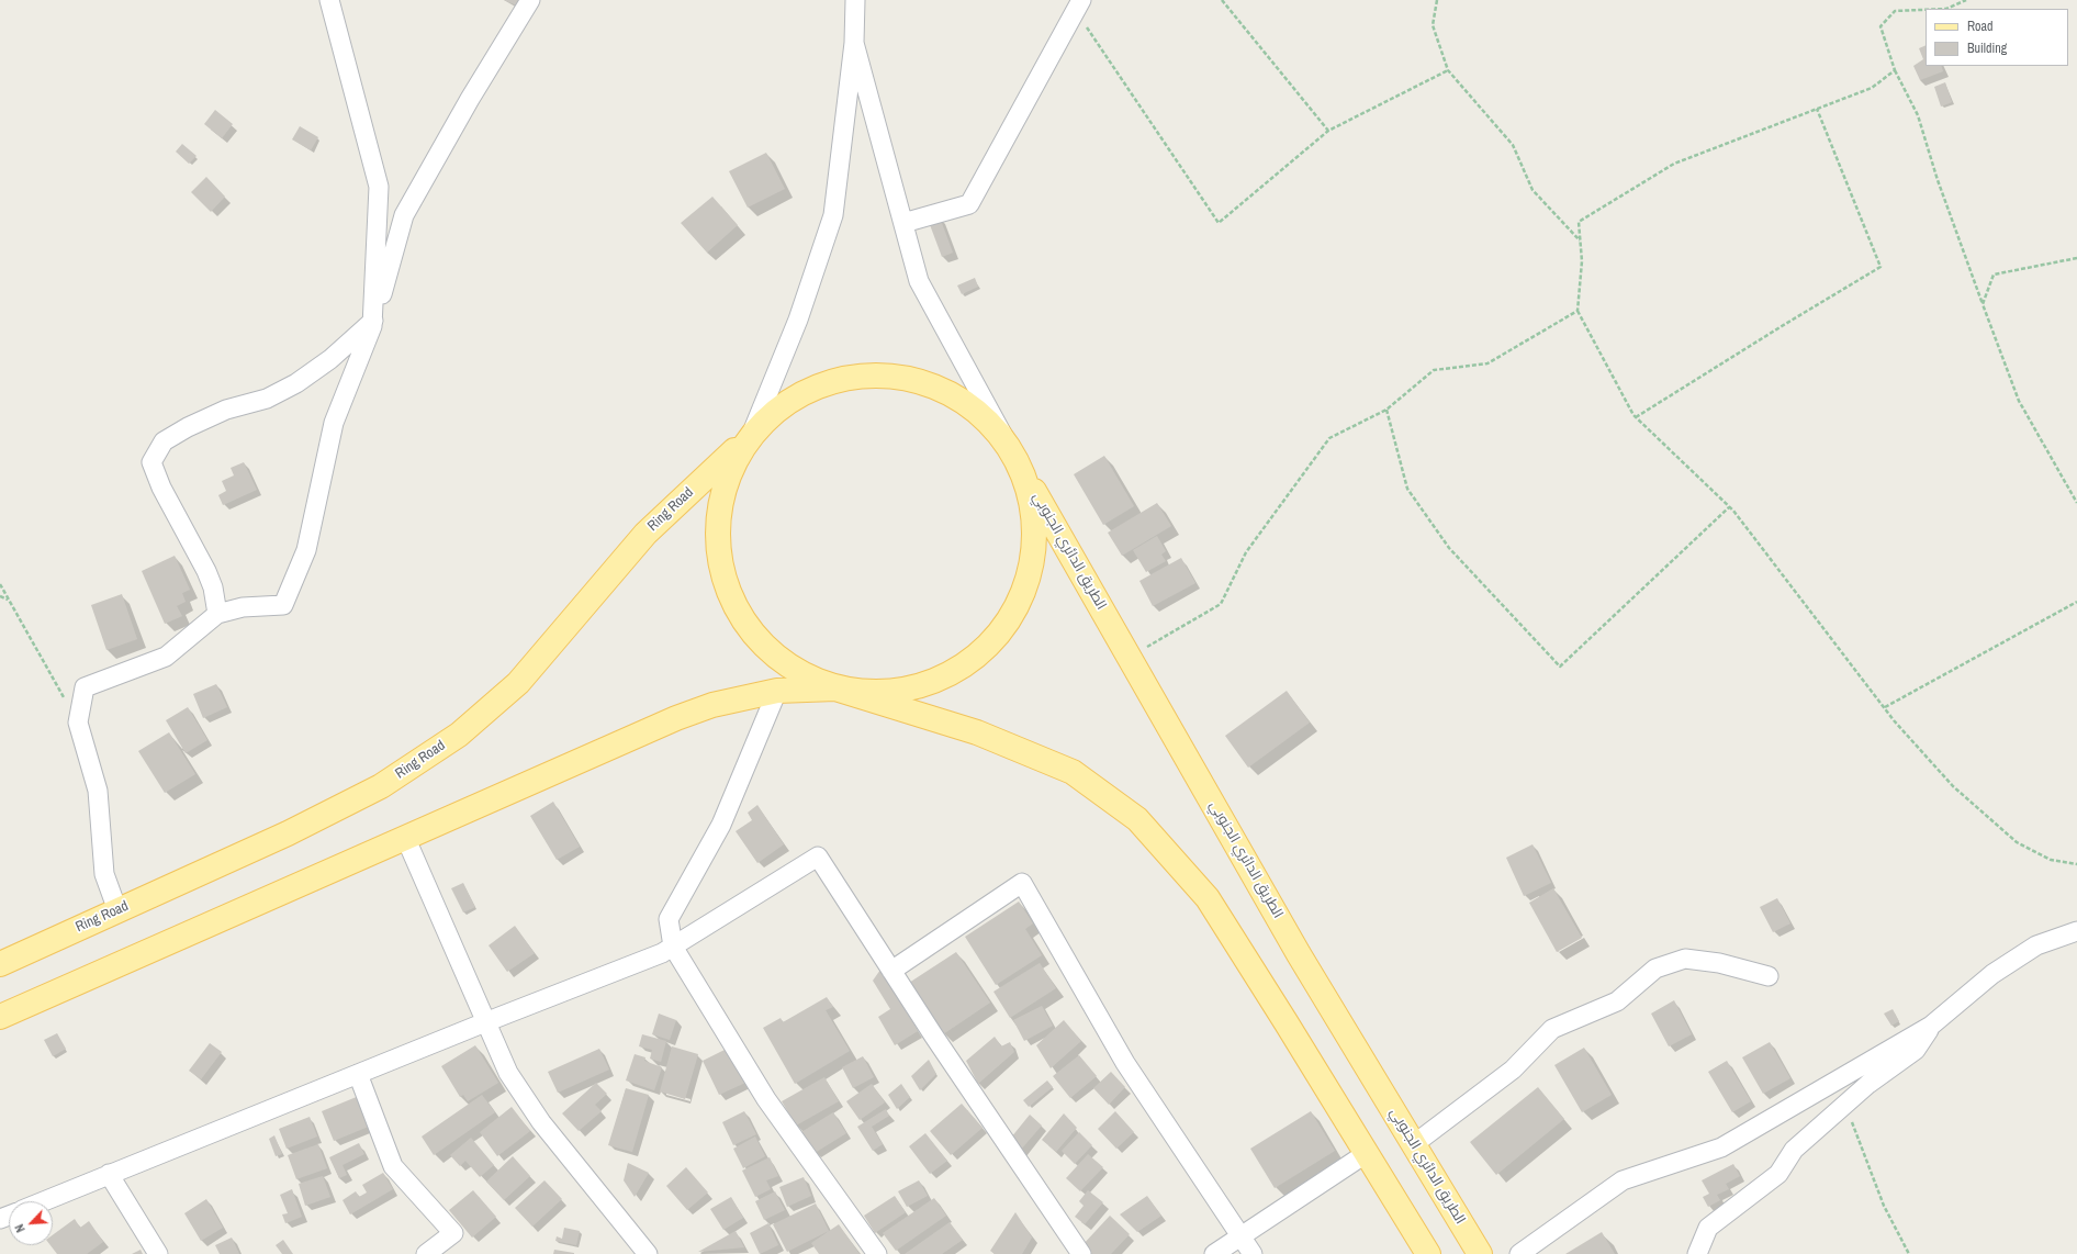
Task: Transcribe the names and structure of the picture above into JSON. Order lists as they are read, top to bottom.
{
  "streets": {
    "main road": ["Ring Road", "الطريق الدائري الجنوبي"]
  },
  "crossings": [
    ["Ring Road", "الطريق الدائري الجنوبي"]
  ],
  "legend": ["Road", "Building"],
  "north": "bottom left"
}
